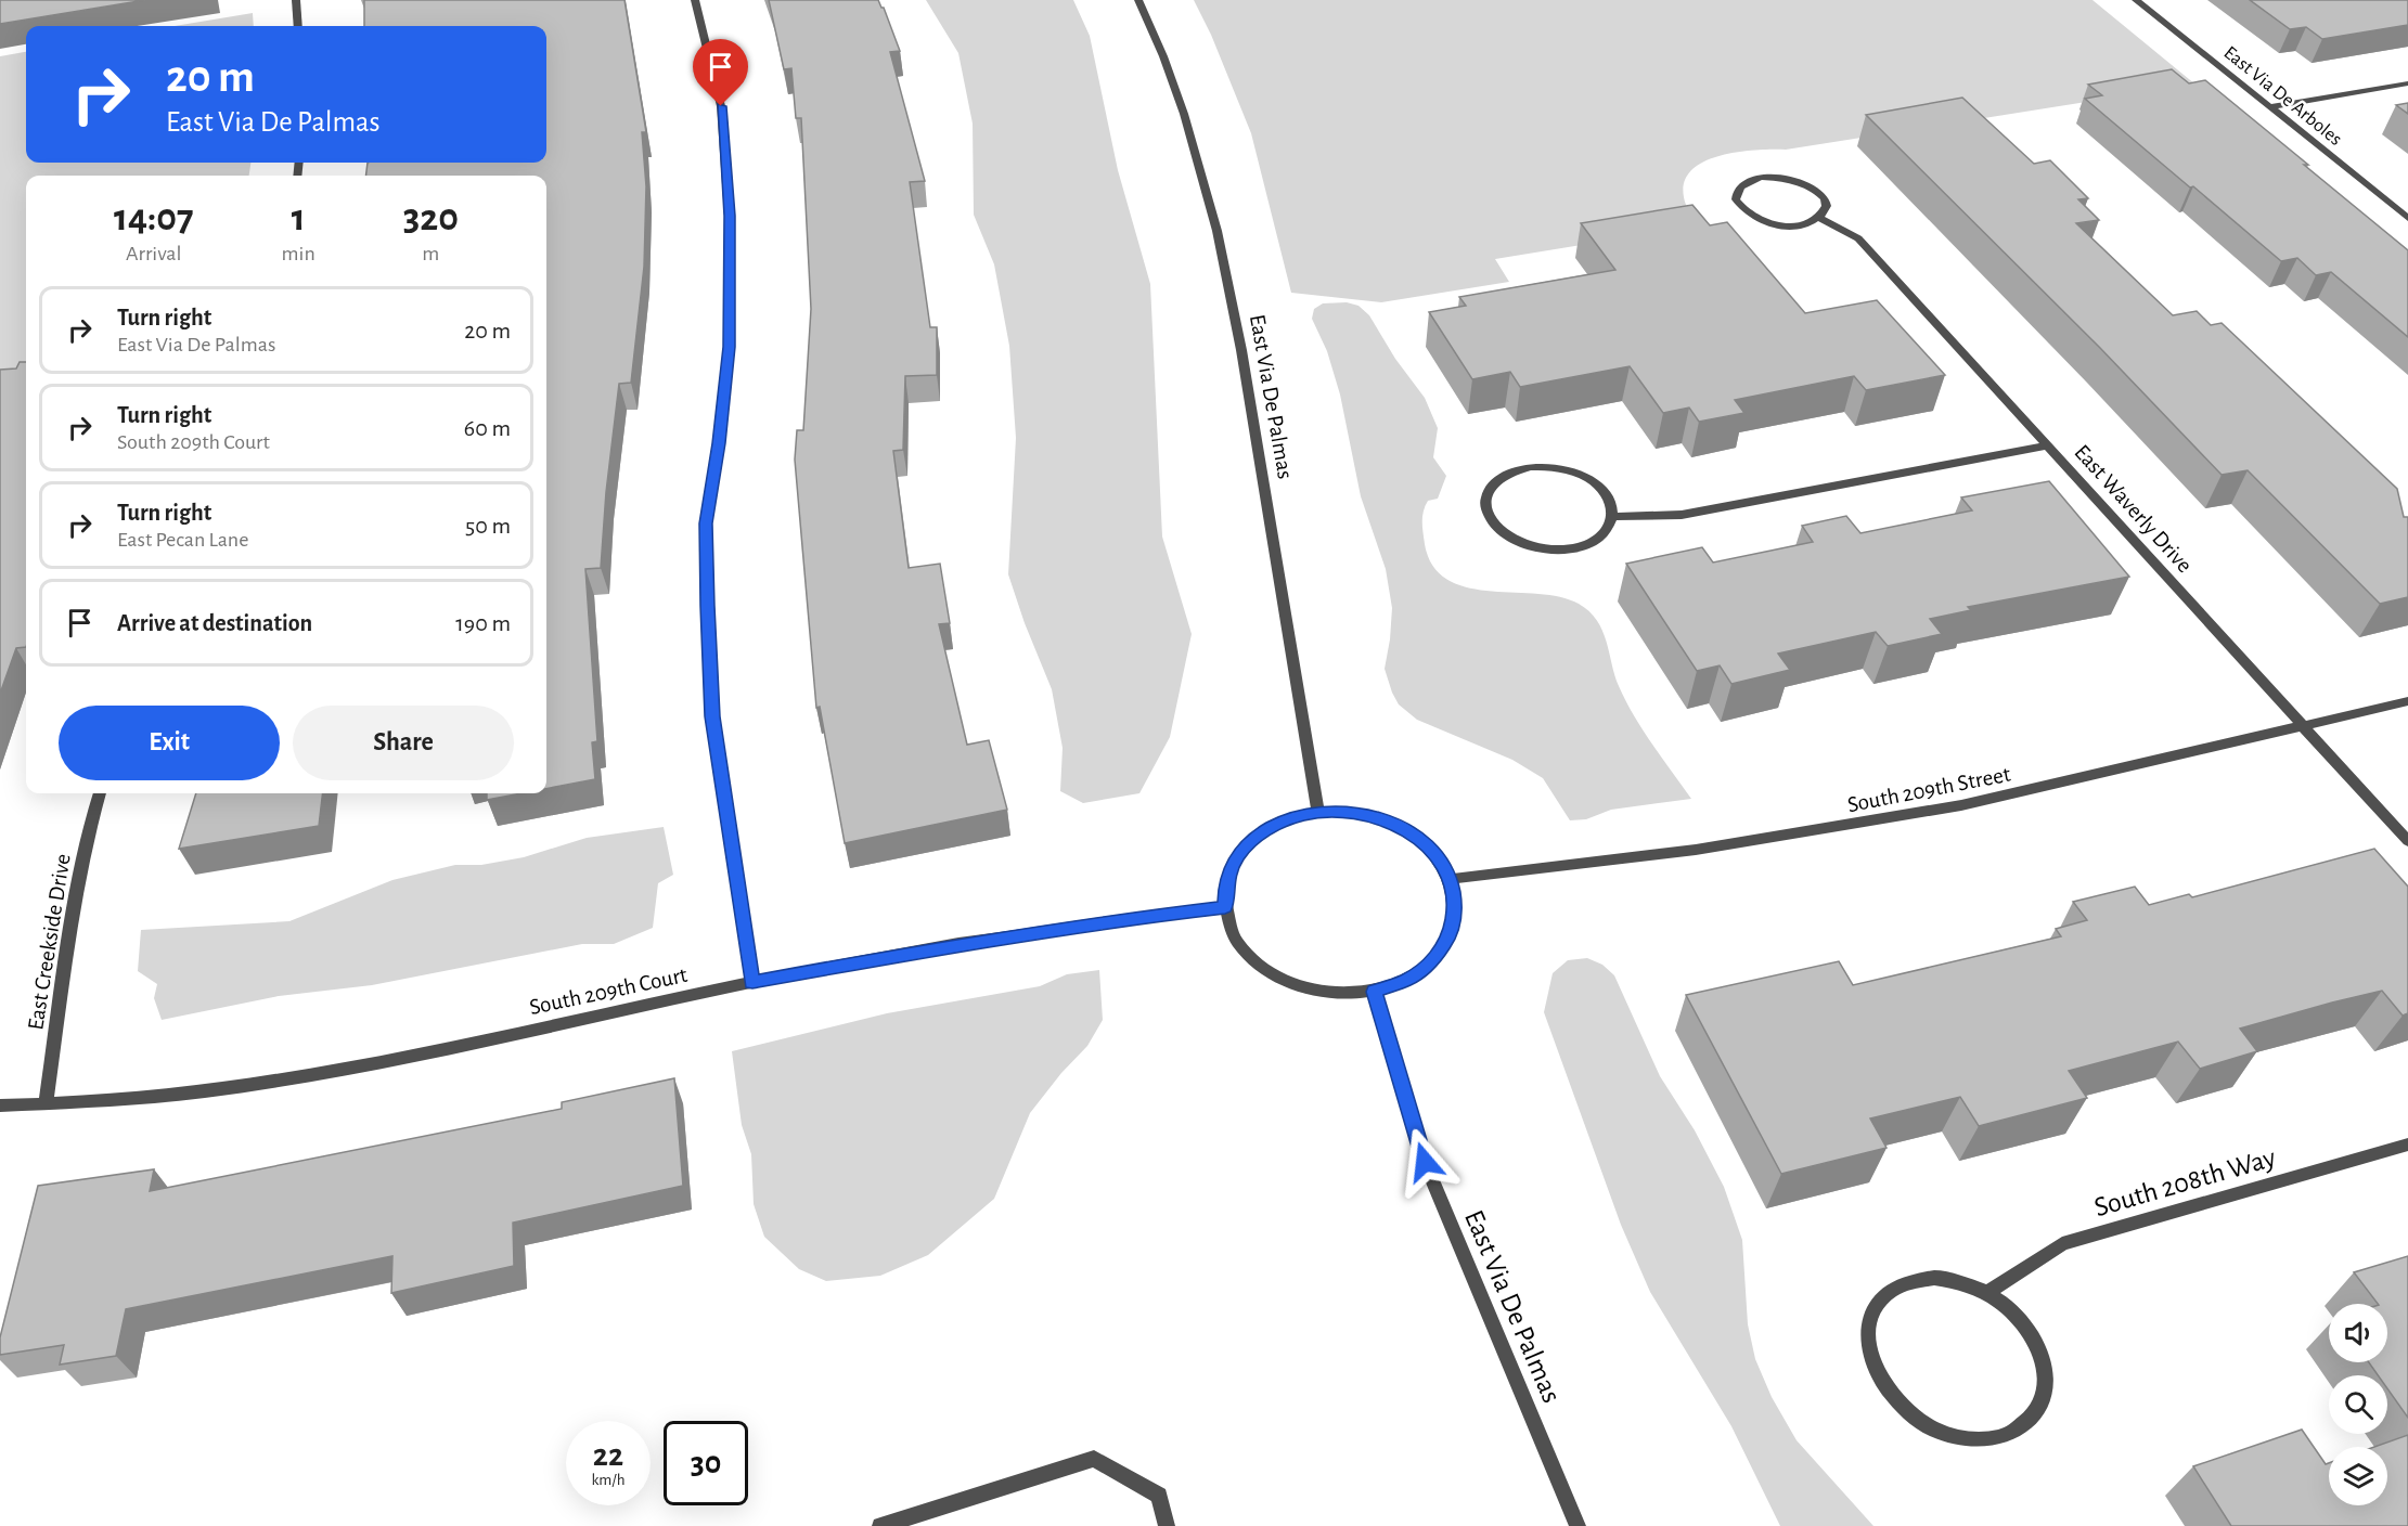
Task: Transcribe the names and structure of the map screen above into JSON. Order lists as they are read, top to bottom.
{
  "streets": {
    "street": [
      "East Via De Arboles",
      "East Via De Palmas",
      "East Waverly Drive",
      "South 209th Street",
      "East Creekside Drive",
      "South 209th Court",
      "South 208th Way"
    ]
  },
  "crossings": [
    ["East Via De Palmas", "South 209th Street"],
    ["East Via De Palmas", "South 209th Court"],
    ["East Waverly Drive", "South 209th Street"],
    ["South 209th Street", "South 209th Court"],
    ["East Creekside Drive", "South 209th Court"]
  ],
  "page": {
    "turn": ["20 m", "East Via De Palmas"],
    "eta": [
      "14:07",
      "Arrival",
      "1",
      "min",
      "320",
      "m"
    ],
    "list": [
      {
        "name": "Turn right",
        "note": "East Via De Palmas",
        "value": "20 m"
      },
      {
        "name": "Turn right",
        "note": "South 209th Court",
        "value": "60 m"
      },
      {
        "name": "Turn right",
        "note": "East Pecan Lane",
        "value": "50 m"
      },
      {
        "name": "Arrive at destination",
        "value": "190 m"
      }
    ],
    "buttons": ["Exit", "Share"],
    "speed": "22 km/h",
    "limit": "30"
  }
}
